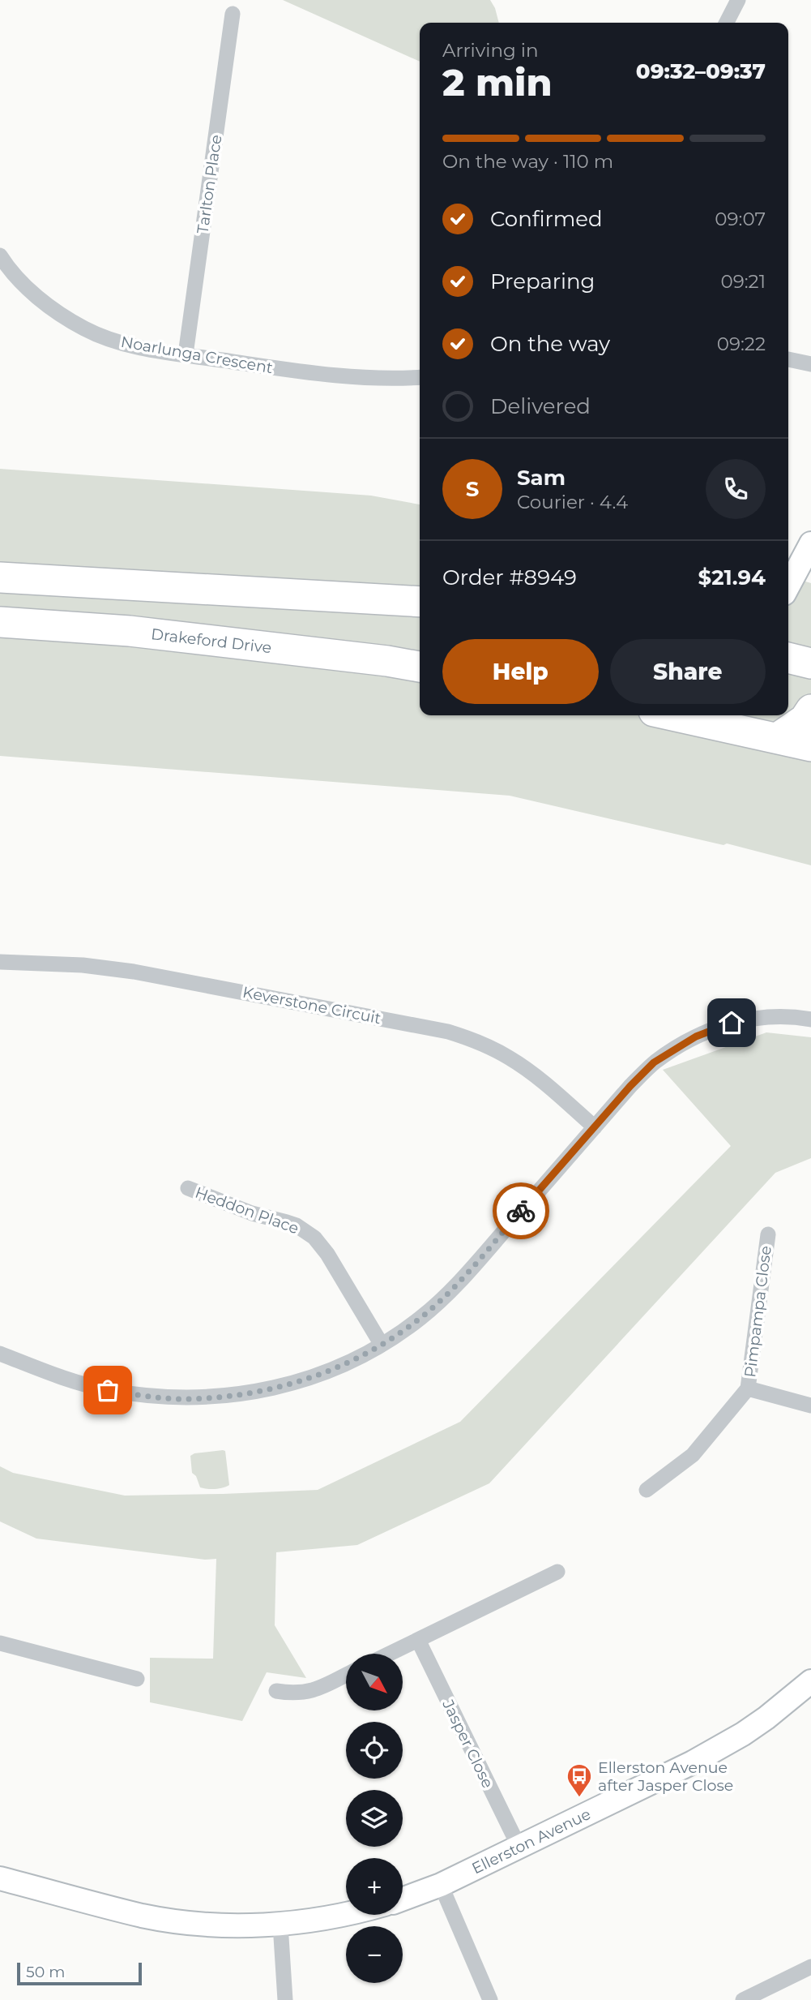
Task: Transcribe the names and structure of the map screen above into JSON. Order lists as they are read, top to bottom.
{
  "streets": {
    "highway": ["Drakeford Drive"],
    "street": [
      "Tarlton Place",
      "Noarlunga Crescent",
      "Keverstone Circuit",
      "Heddon Place",
      "Pimpampa Close",
      "Jasper Close",
      "Ellerston Avenue"
    ]
  },
  "crossings": [
    ["Tarlton Place", "Noarlunga Crescent"],
    ["Jasper Close", "Ellerston Avenue"]
  ],
  "places": {
    "bus stop": ["Ellerston Avenue after Jasper Close"]
  },
  "scale_bar": "50 m",
  "north": "bottom right",
  "page": {
    "heading": ["2 min", "Arriving in", "09:32–09:37"],
    "panel": [
      "Sam",
      "Courier · 4.4",
      "Order #8949",
      "$21.94"
    ],
    "bar": "On the way · 110 m",
    "list": [
      ["Confirmed", "09:07"],
      ["Preparing", "09:21"],
      ["On the way", "09:22"],
      "Delivered"
    ],
    "round": "S",
    "buttons": ["Help", "Share"],
    "map_buttons": ["+", "−"],
    "scale": "50 m"
  }
}
